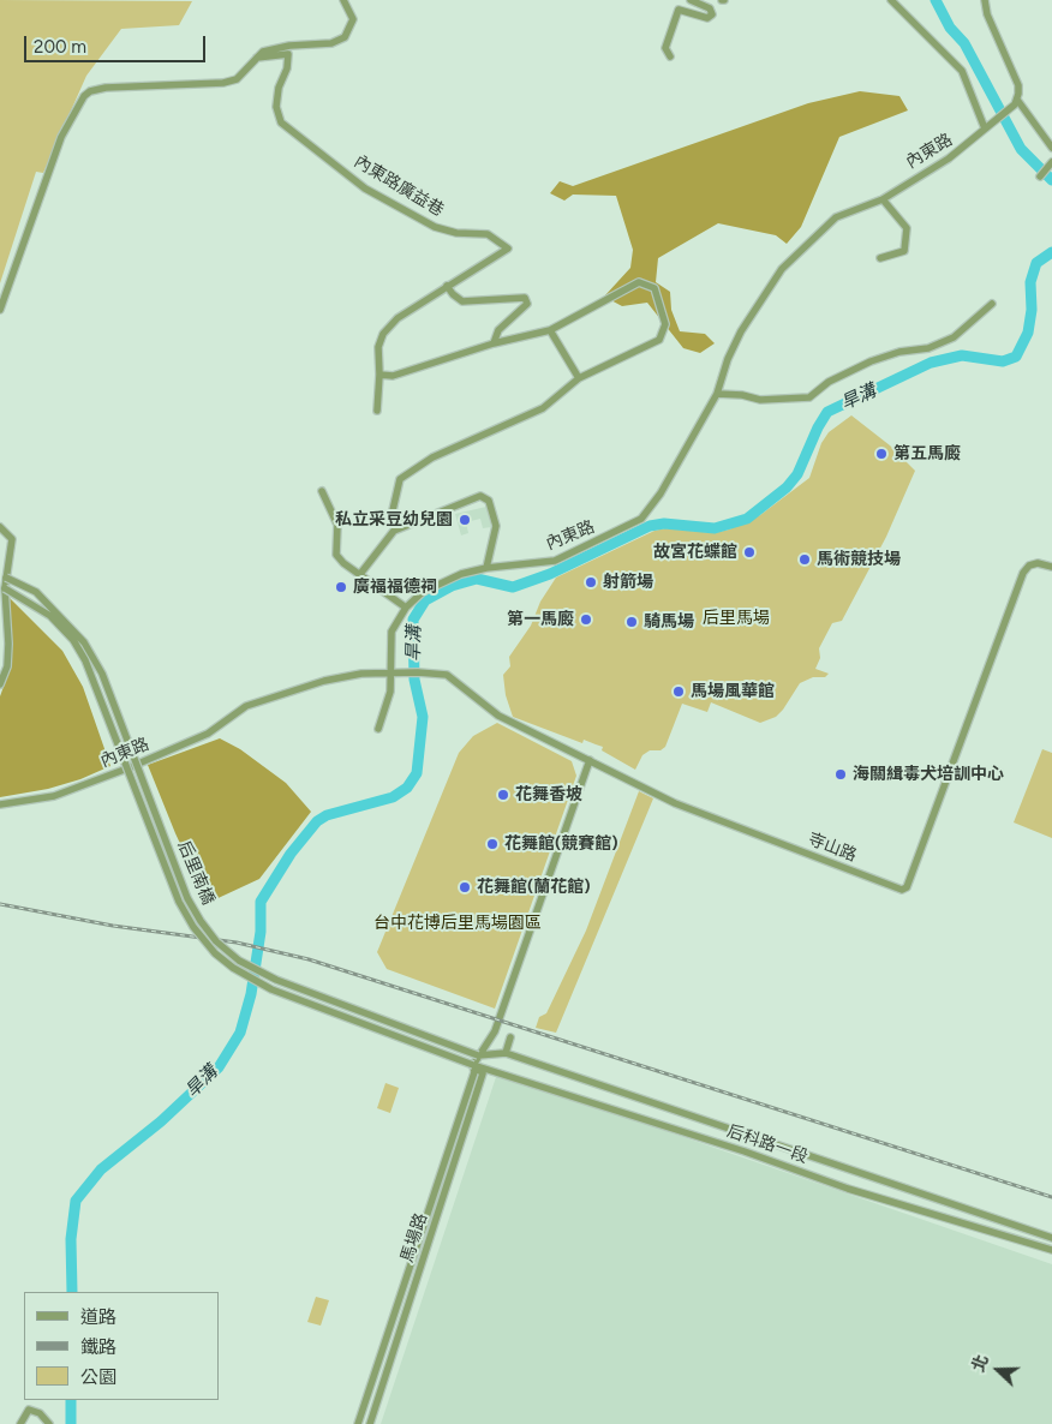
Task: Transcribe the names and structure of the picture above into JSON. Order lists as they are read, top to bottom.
{
  "streets": {
    "street": [
      "內東路",
      "內東路廣益巷",
      "寺山路",
      "后里南橋",
      "后科路一段",
      "馬場路"
    ]
  },
  "crossings": [
    ["內東路", "寺山路"],
    ["寺山路", "馬場路"],
    ["后里南橋", "后科路一段"],
    ["后里南橋", "馬場路"],
    ["后科路一段", "馬場路"]
  ],
  "water": ["旱溝"],
  "parks": ["后里馬場", "台中花博后里馬場園區"],
  "places": [
    "第五馬廄",
    "私立采豆幼兒園",
    "故宮花蝶館",
    "馬術競技場",
    "射箭場",
    "廣福福德祠",
    "第一馬廄",
    "騎馬場",
    "馬場風華館",
    "海關緝毒犬培訓中心",
    "花舞香坡",
    "花舞館(競賽館)",
    "花舞館(蘭花館)"
  ],
  "legend": ["道路", "鐵路", "公園"],
  "scale_bar": "200 m",
  "north": "left"
}
